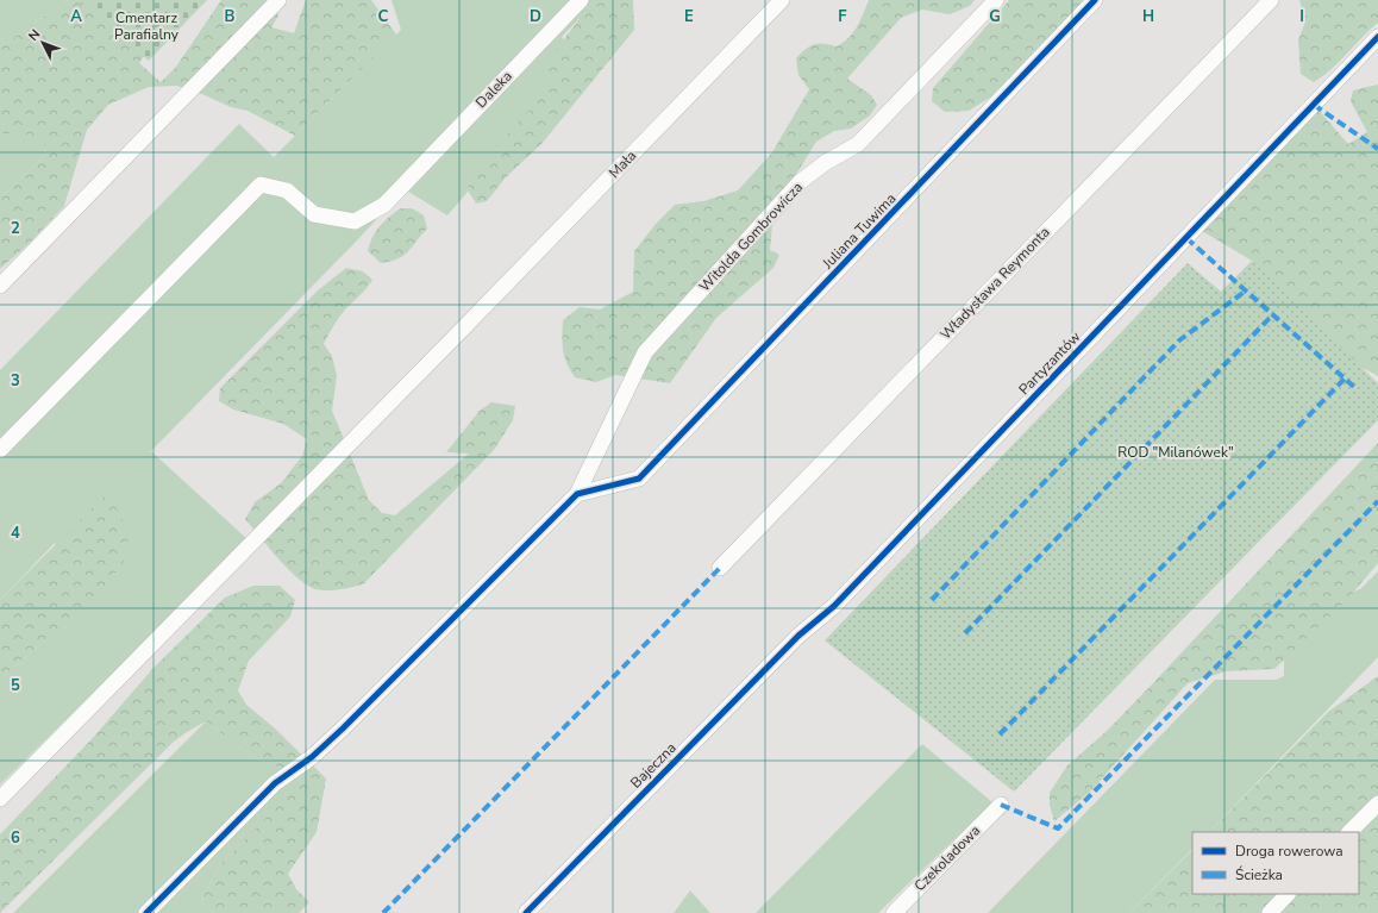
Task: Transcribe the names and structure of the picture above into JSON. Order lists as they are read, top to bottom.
{
  "streets": {
    "street": [
      "Daleka",
      "Mała",
      "Juliana Tuwima",
      "Witolda Gombrowicza",
      "Władysława Reymonta",
      "Partyzantów",
      "Bajeczna",
      "Czekoladowa"
    ]
  },
  "crossings": [
    ["Juliana Tuwima", "Witolda Gombrowicza"],
    ["Partyzantów", "Bajeczna"]
  ],
  "parks": ["Cmentarz Parafialny", "ROD \"Milanówek\""],
  "legend": ["Droga rowerowa", "Ścieżka"],
  "north": "top left",
  "grid": {
    "columns": [
      "A",
      "B",
      "C",
      "D",
      "E",
      "F",
      "G",
      "H",
      "I"
    ],
    "rows": [
      "2",
      "3",
      "4",
      "5",
      "6"
    ]
  }
}
